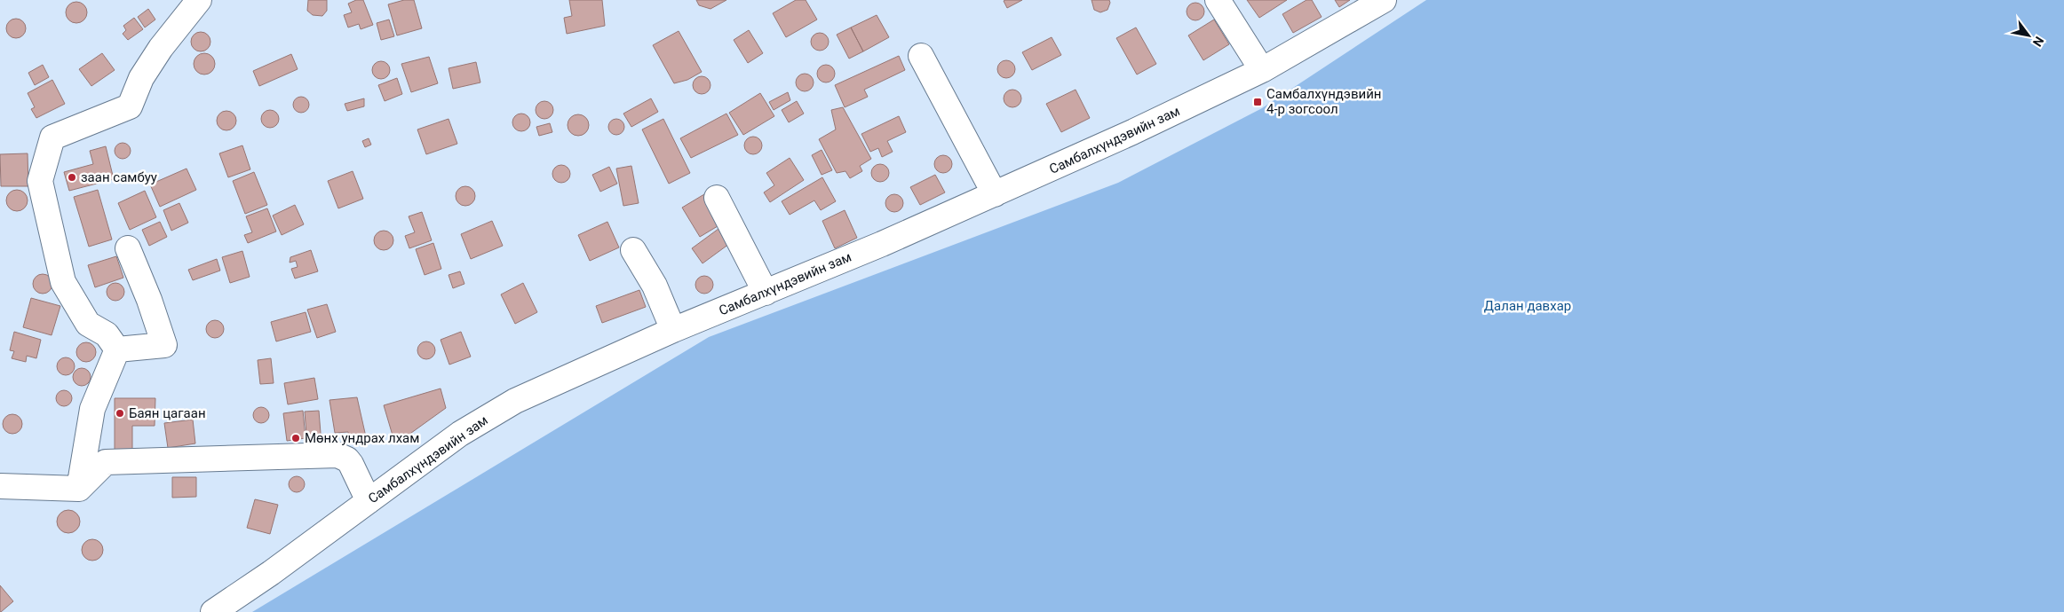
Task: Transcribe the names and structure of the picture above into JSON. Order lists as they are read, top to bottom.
{
  "streets": {
    "street": ["Самбалхүндэвийн зам"]
  },
  "parks": ["Далан давхар"],
  "places": {
    "transit": ["Самбалхүндэвийн 4-р зогсоол"],
    "other": ["заан самбуу", "Баян цагаан", "Мөнх ундрах лхам"]
  },
  "north": "bottom right"
}
